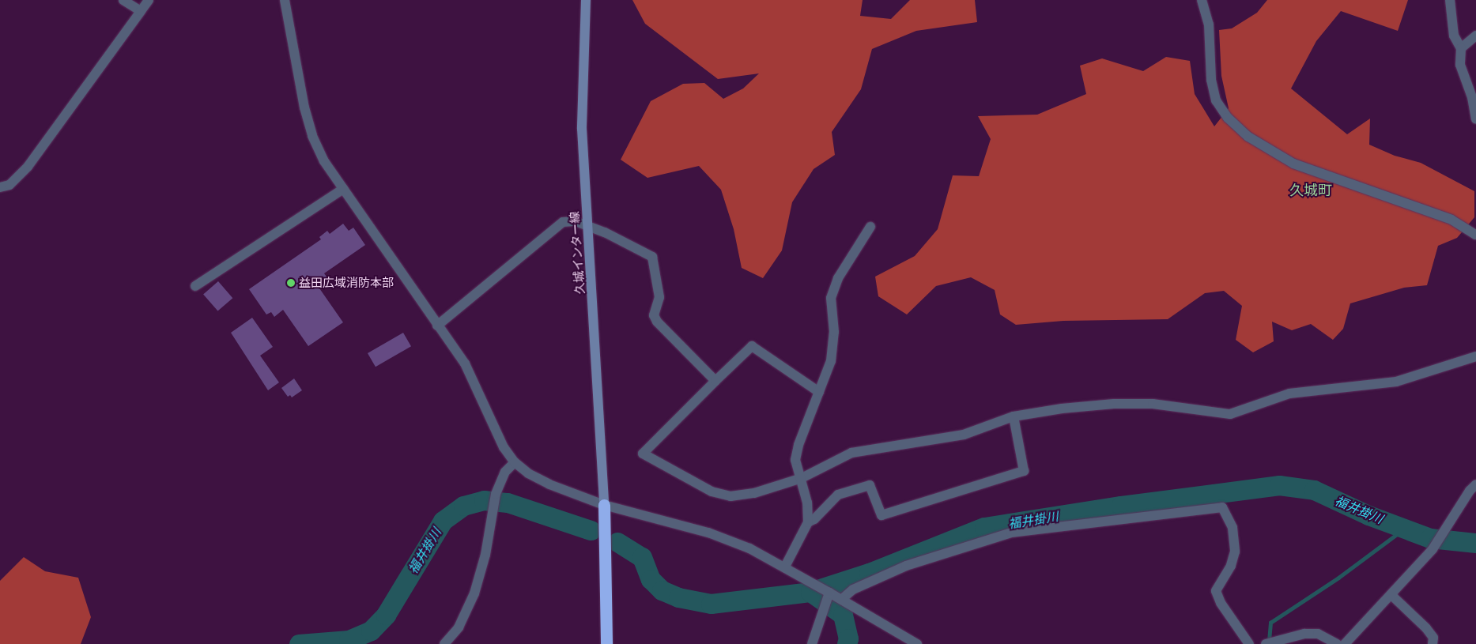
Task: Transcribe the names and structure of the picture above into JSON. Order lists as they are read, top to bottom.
{
  "streets": {
    "main road": ["久城インター線"]
  },
  "districts": ["久城町"],
  "water": ["福井掛川"],
  "places": ["益田広域消防本部"]
}
